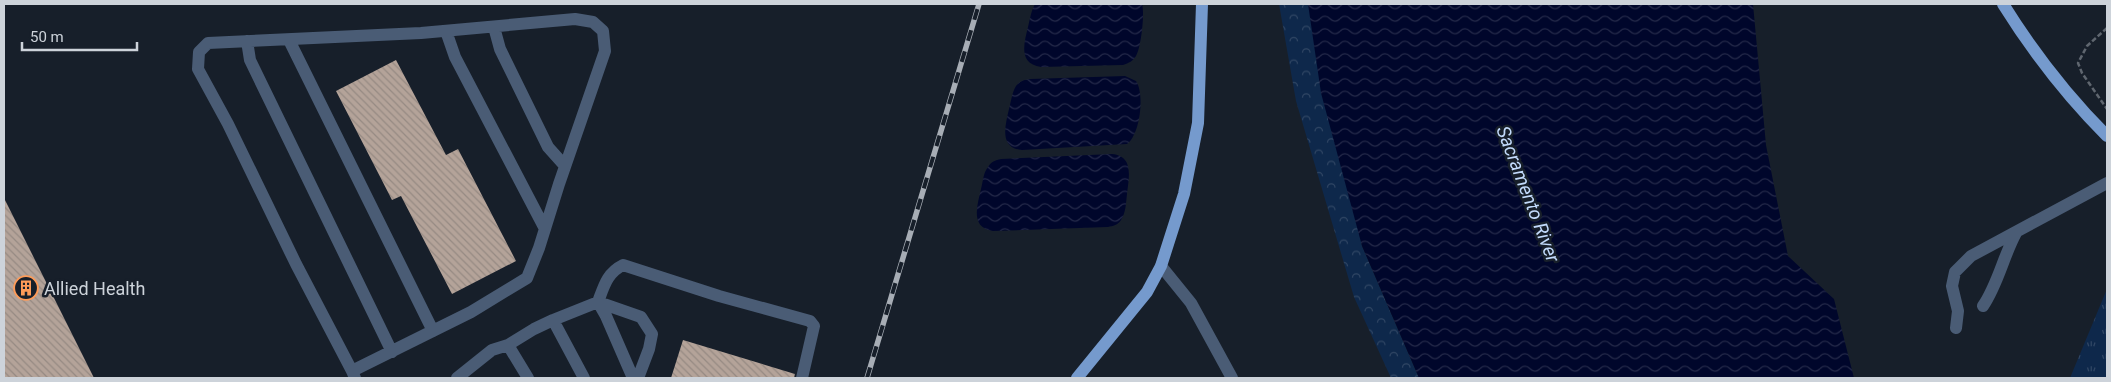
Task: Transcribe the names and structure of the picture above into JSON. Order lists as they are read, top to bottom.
{
  "water": ["Sacramento River"],
  "places": {
    "building": ["Allied Health"]
  },
  "scale_bar": "50 m"
}
